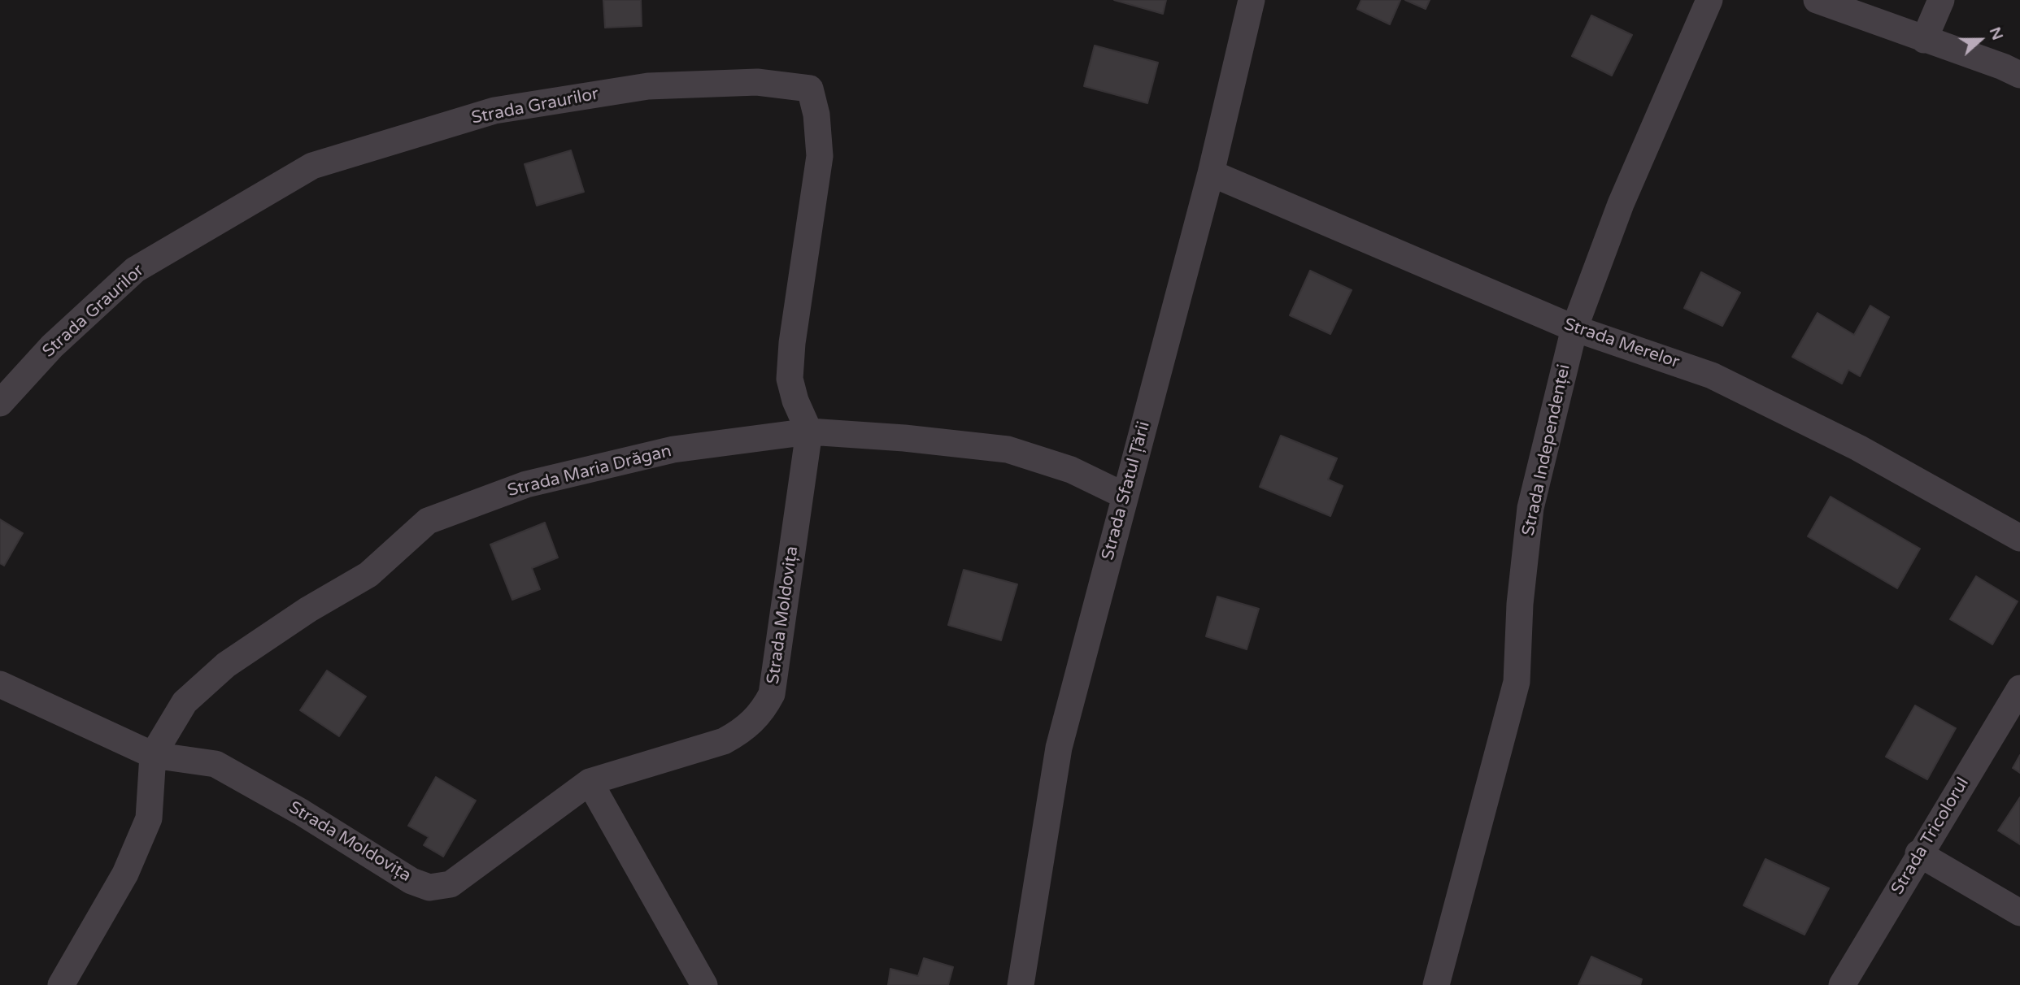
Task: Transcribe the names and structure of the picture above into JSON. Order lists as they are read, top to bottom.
{
  "streets": {
    "street": [
      "Strada Graurilor",
      "Strada Merelor",
      "Strada Independenței",
      "Strada Maria Drăgan",
      "Strada Sfatul Țării",
      "Strada Moldovița",
      "Strada Tricolorul"
    ]
  },
  "crossings": [
    ["Strada Graurilor", "Strada Maria Drăgan"],
    ["Strada Graurilor", "Strada Moldovița"],
    ["Strada Merelor", "Strada Independenței"],
    ["Strada Merelor", "Strada Sfatul Țării"],
    ["Strada Maria Drăgan", "Strada Sfatul Țării"],
    ["Strada Maria Drăgan", "Strada Moldovița"]
  ],
  "north": "right"
}
